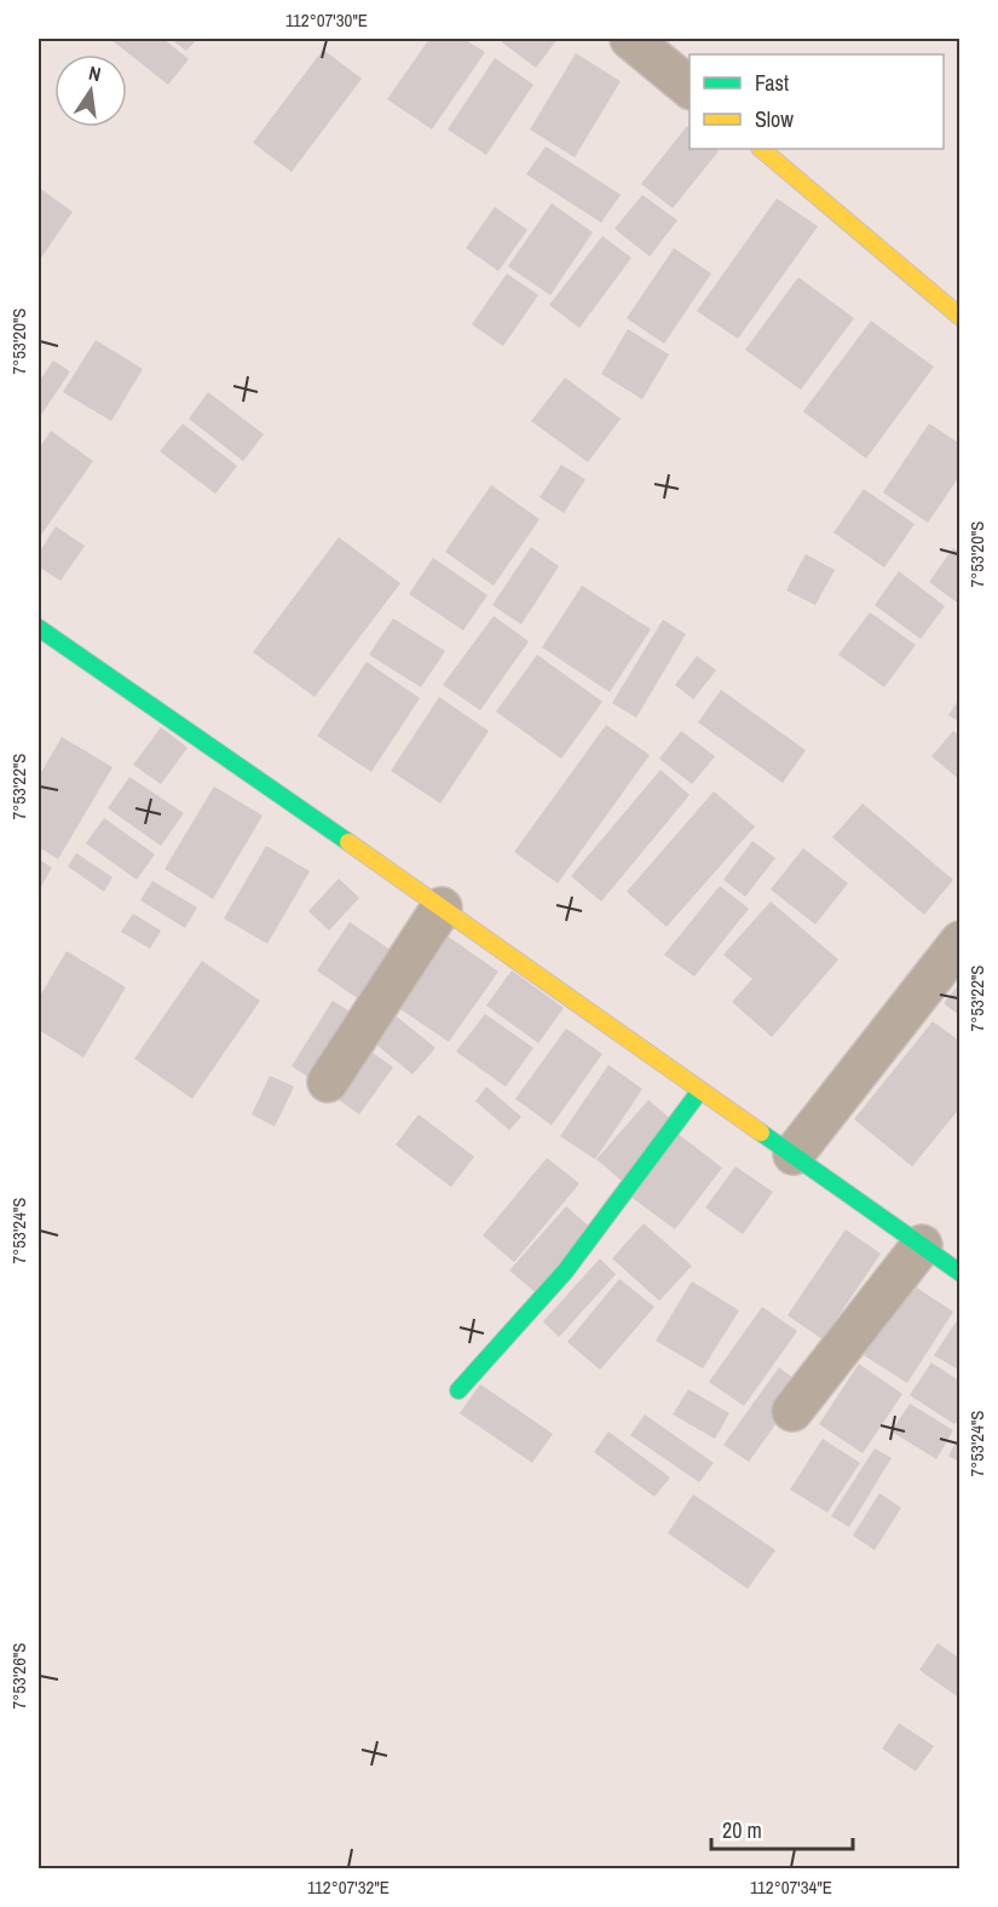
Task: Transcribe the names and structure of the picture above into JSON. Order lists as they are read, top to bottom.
{
  "legend": ["Fast", "Slow"],
  "scale_bar": "20 m",
  "north": "top",
  "coordinates": [
    "112°07'30\"E",
    "7°53'20\"S",
    "7°53'22\"S",
    "7°53'24\"S",
    "7°53'26\"S",
    "112°07'32\"E",
    "112°07'34\"E"
  ]
}
